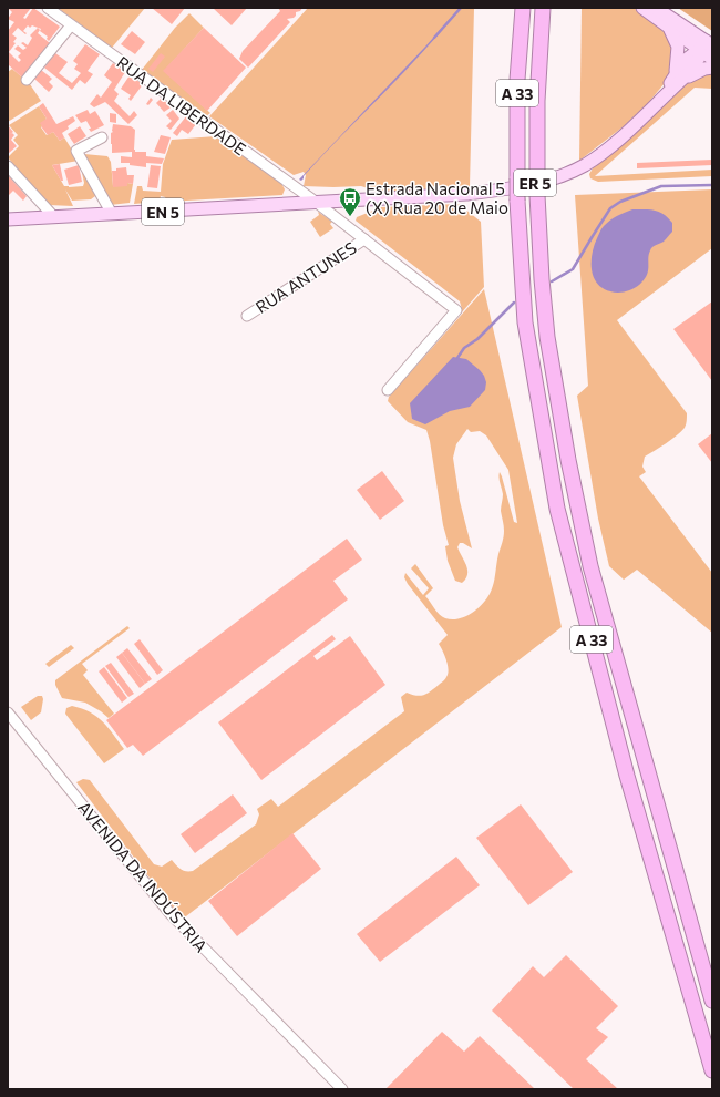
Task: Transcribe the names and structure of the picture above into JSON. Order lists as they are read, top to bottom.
{
  "streets": {
    "highway": ["A 33"],
    "main road": ["ER 5", "EN 5"],
    "street": ["RUA DA LIBERDADE", "RUA ANTUNES", "AVENIDA DA INDÚSTRIA"]
  },
  "crossings": [
    ["RUA DA LIBERDADE", "ER 5"],
    ["RUA DA LIBERDADE", "EN 5"],
    ["RUA DA LIBERDADE", "RUA ANTUNES"],
    ["ER 5", "EN 5"]
  ],
  "places": {
    "bus stop": ["Estrada Nacional 5 (X) Rua 20 de Maio"]
  }
}
